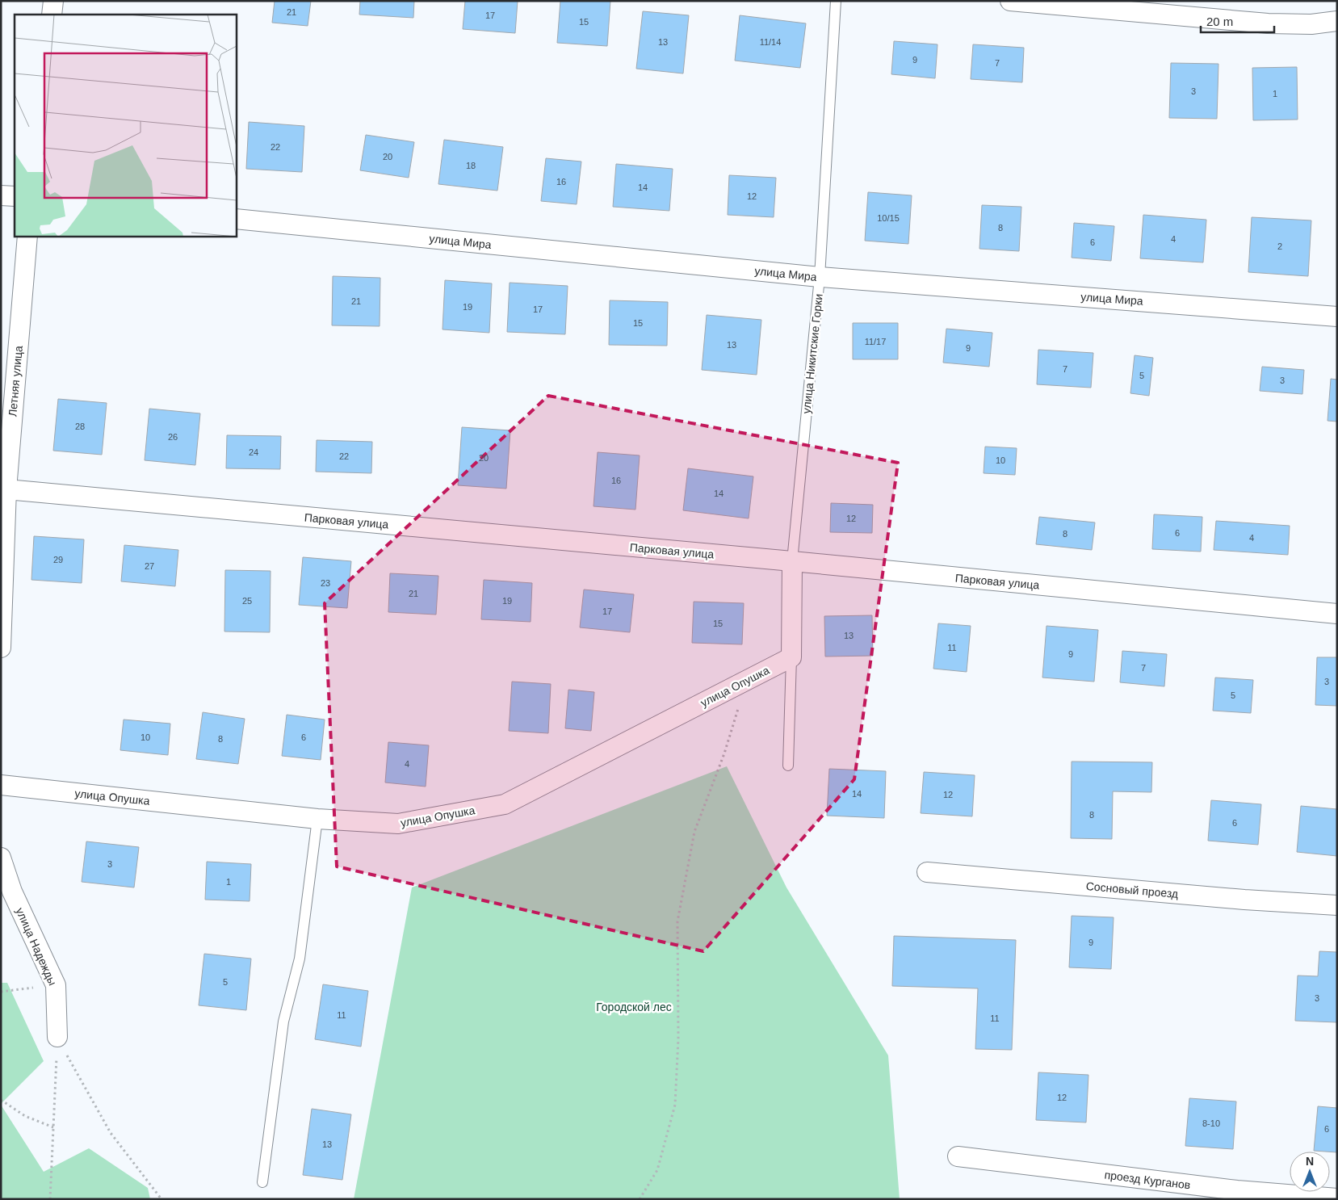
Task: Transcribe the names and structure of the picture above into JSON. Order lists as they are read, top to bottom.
{
  "streets": {
    "street": [
      "улица Мира",
      "улица Никитские Горки",
      "Летняя улица",
      "Парковая улица",
      "улица Опушка",
      "Сосновый проезд",
      "улица Надежды",
      "проезд Курганов"
    ]
  },
  "crossings": [
    ["улица Мира", "улица Никитские Горки"],
    ["улица Никитские Горки", "Парковая улица"],
    ["улица Никитские Горки", "улица Опушка"],
    ["Летняя улица", "Парковая улица"]
  ],
  "parks": ["Городской лес"],
  "house_numbers": [
    "21",
    "17",
    "15",
    "13",
    "11/14",
    "9",
    "7",
    "3",
    "1",
    "22",
    "20",
    "18",
    "16",
    "14",
    "12",
    "10/15",
    "8",
    "4",
    "6",
    "2",
    "21",
    "19",
    "17",
    "15",
    "11/17",
    "13",
    "9",
    "7",
    "5",
    "3",
    "28",
    "26",
    "24",
    "22",
    "20",
    "10",
    "16",
    "14",
    "12",
    "6",
    "8",
    "4",
    "29",
    "27",
    "23",
    "21",
    "25",
    "19",
    "17",
    "15",
    "13",
    "11",
    "9",
    "7",
    "3",
    "5",
    "10",
    "6",
    "8",
    "4",
    "14",
    "12",
    "8",
    "6",
    "3",
    "1",
    "9",
    "5",
    "3",
    "11",
    "11",
    "12",
    "8-10",
    "6",
    "13"
  ],
  "scale_bar": "20 m",
  "north": "top"
}
